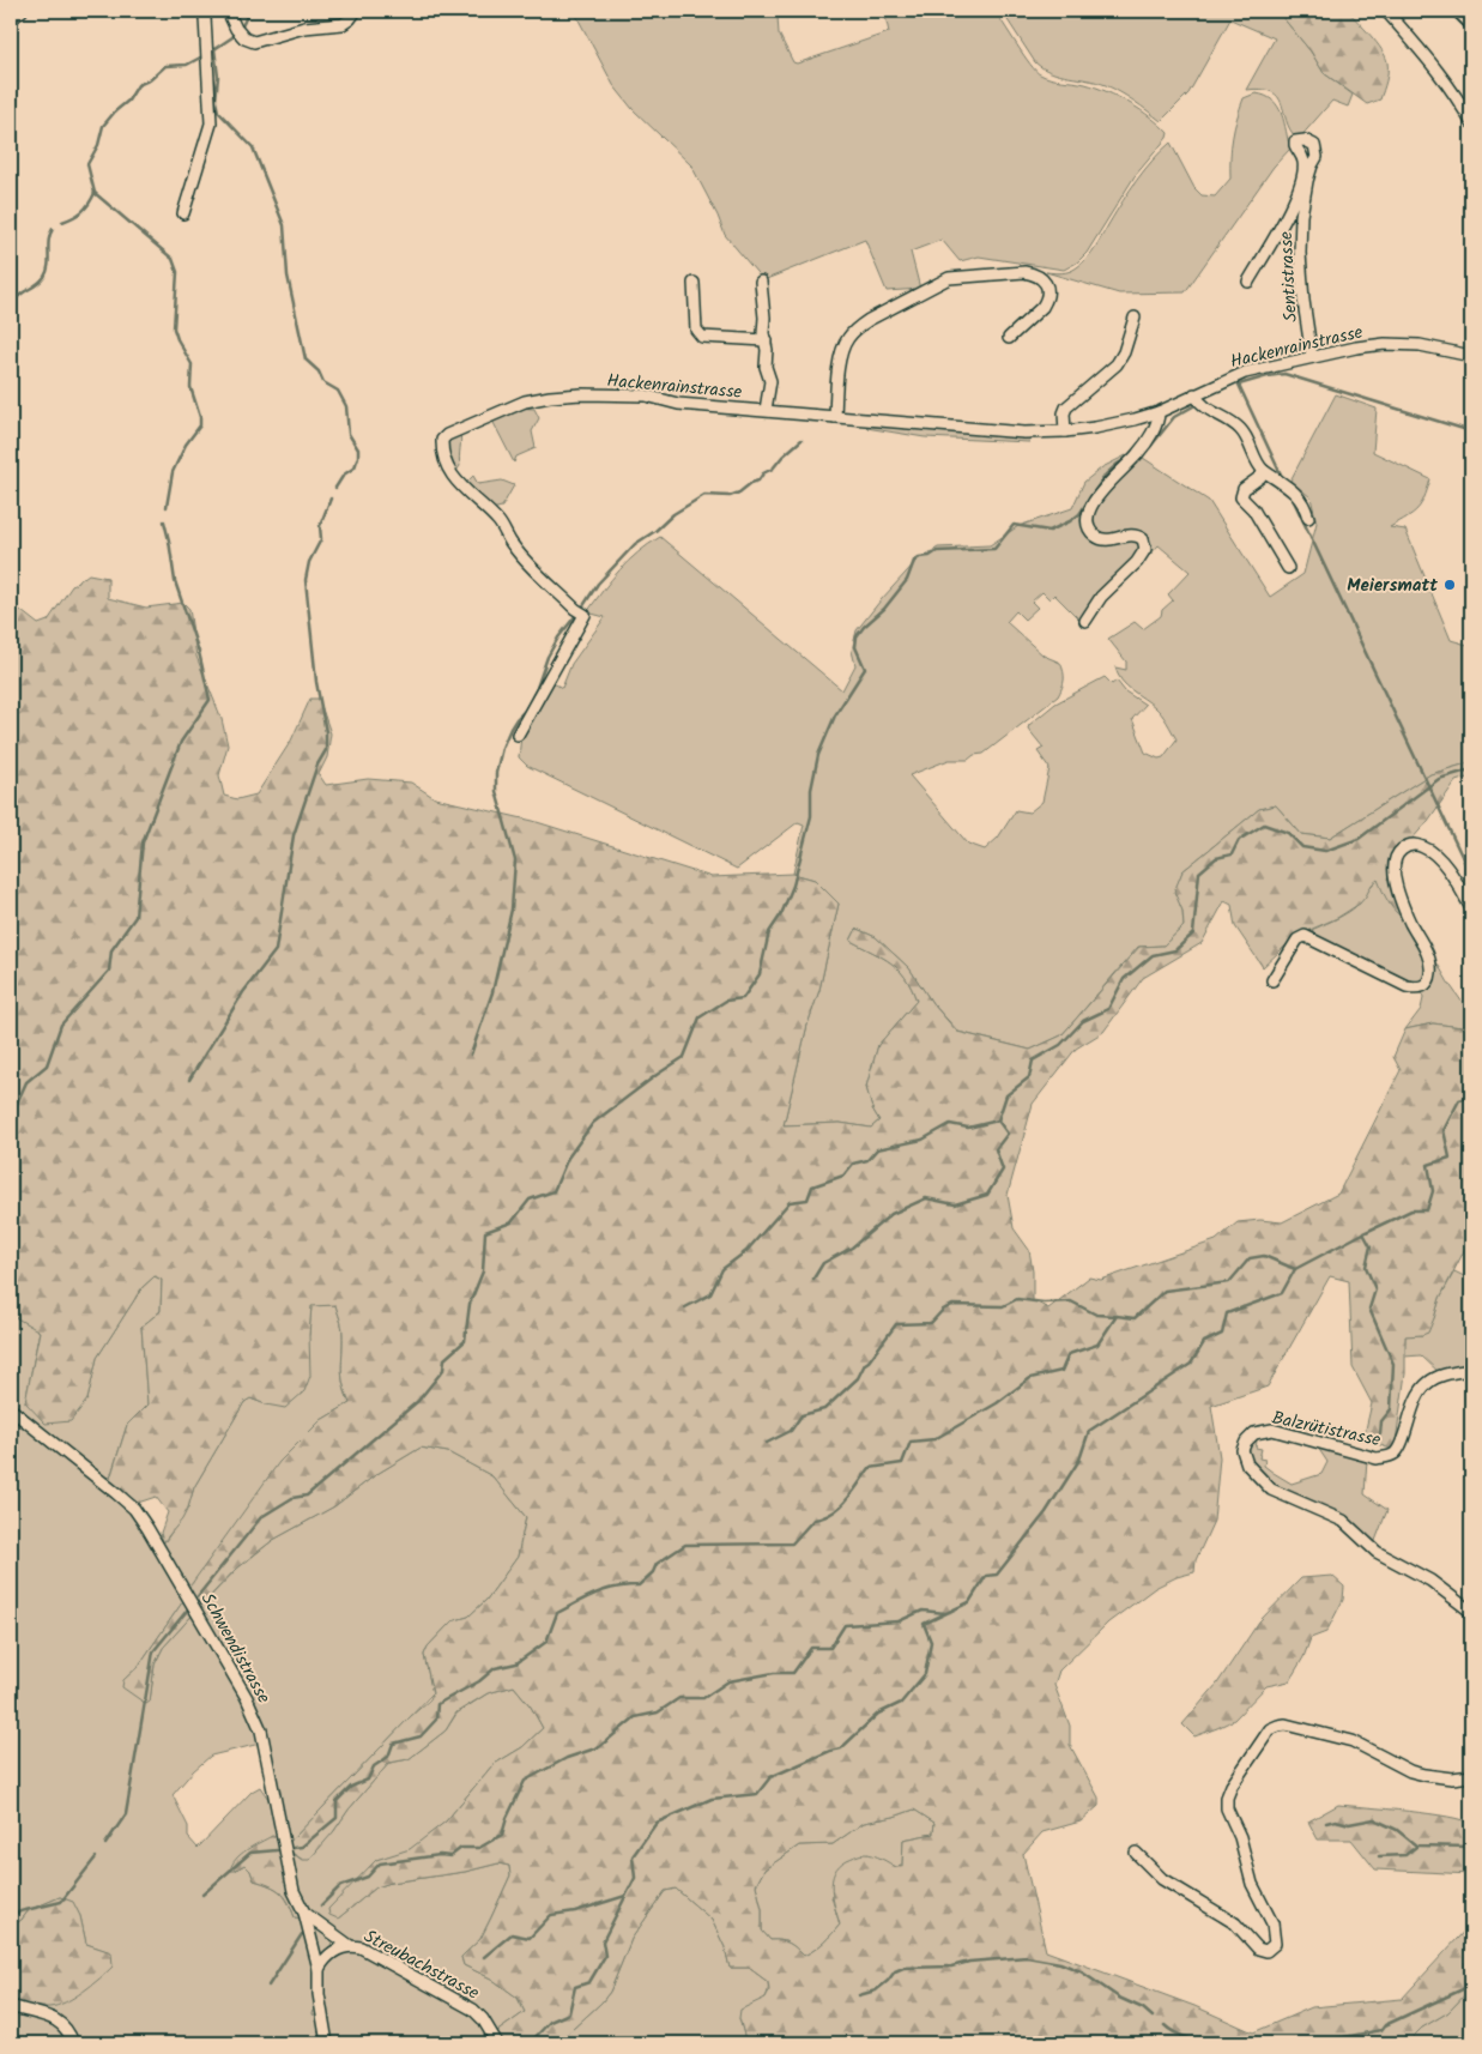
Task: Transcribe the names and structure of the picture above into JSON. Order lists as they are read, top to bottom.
{
  "streets": {
    "street": [
      "Sentistrasse",
      "Hackenrainstrasse",
      "Balzrütistrasse",
      "Schwendistrasse",
      "Streubachstrasse"
    ]
  },
  "crossings": [
    ["Sentistrasse", "Hackenrainstrasse"],
    ["Schwendistrasse", "Streubachstrasse"]
  ],
  "places": ["Meiersmatt"]
}
